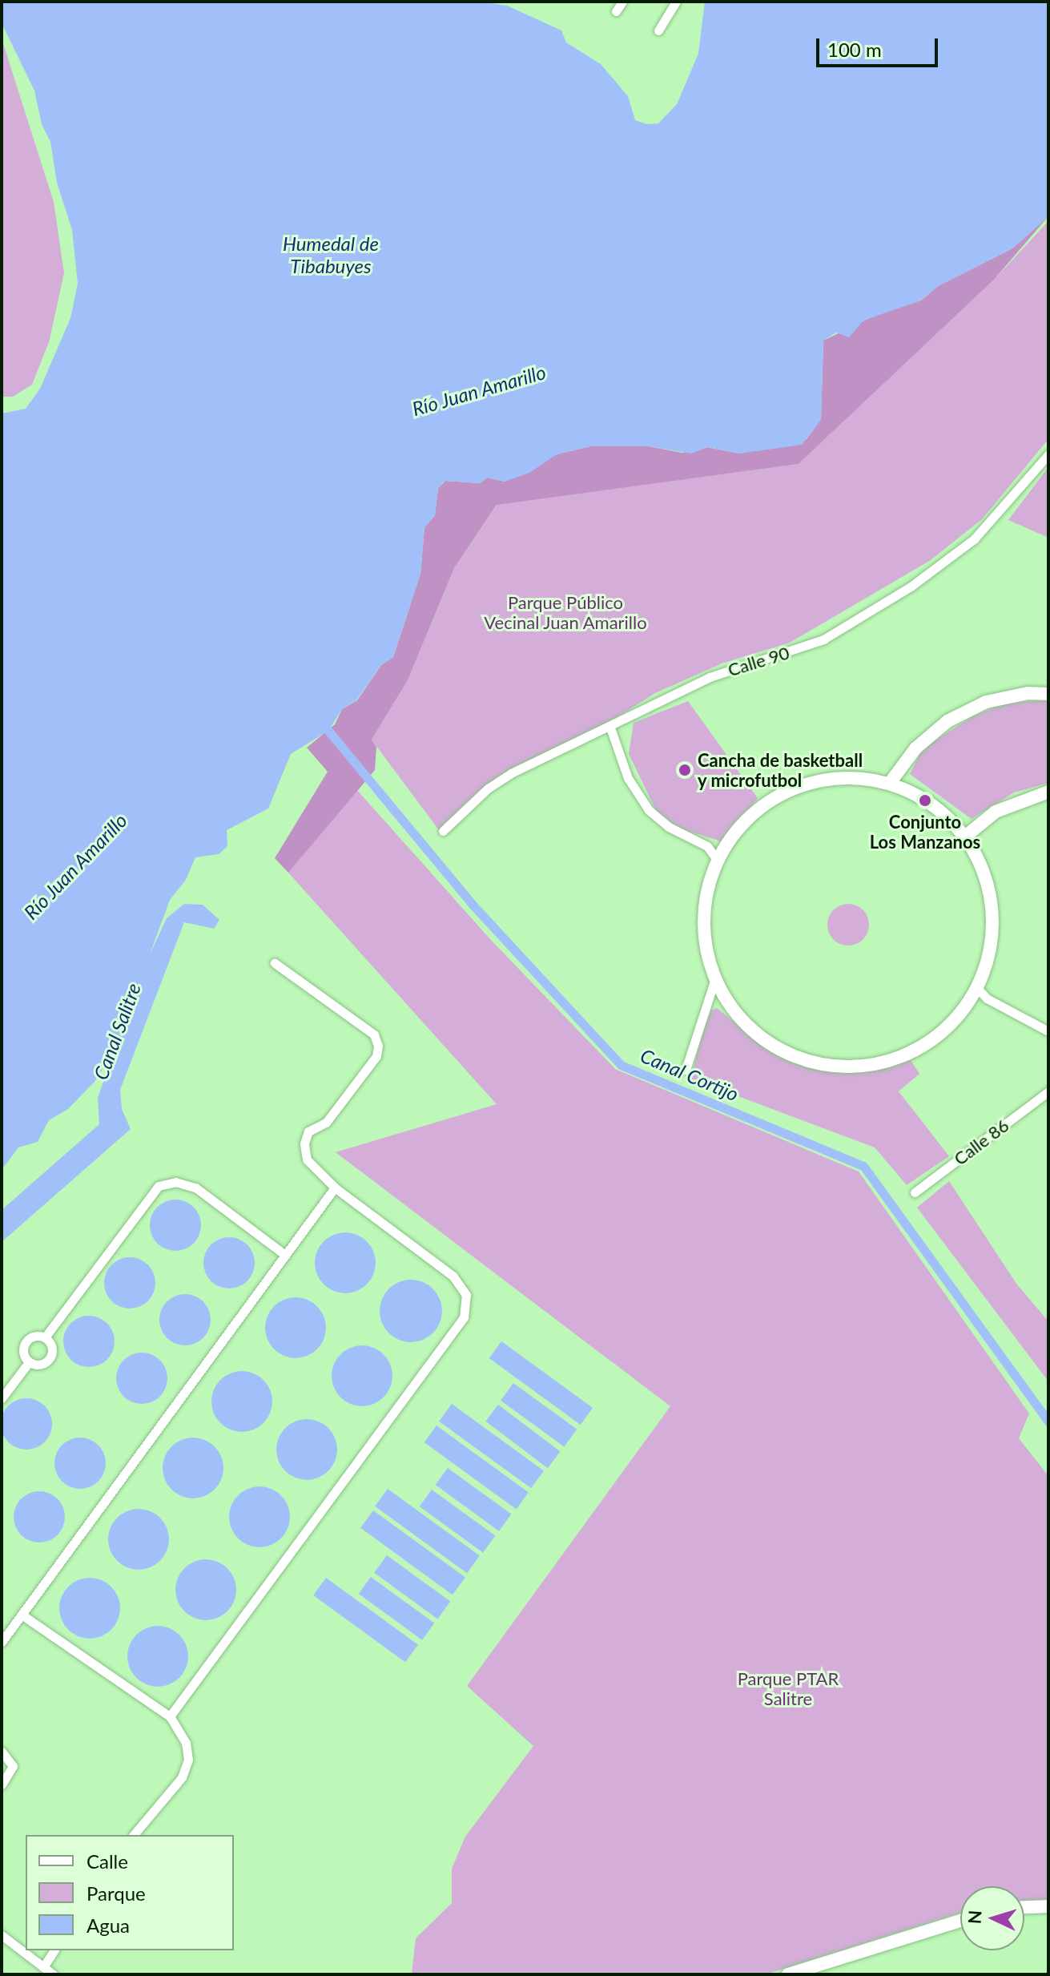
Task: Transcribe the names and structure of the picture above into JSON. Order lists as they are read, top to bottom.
{
  "streets": {
    "street": ["Calle 90", "Calle 86"]
  },
  "water": [
    "Humedal de Tibabuyes",
    "Río Juan Amarillo",
    "Canal Salitre",
    "Canal Cortijo"
  ],
  "parks": ["Parque Público Vecinal Juan Amarillo", "Parque PTAR Salitre"],
  "places": ["Cancha de basketball y microfutbol", "Conjunto Los Manzanos"],
  "legend": ["Calle", "Parque", "Agua"],
  "scale_bar": "100 m",
  "north": "left"
}
